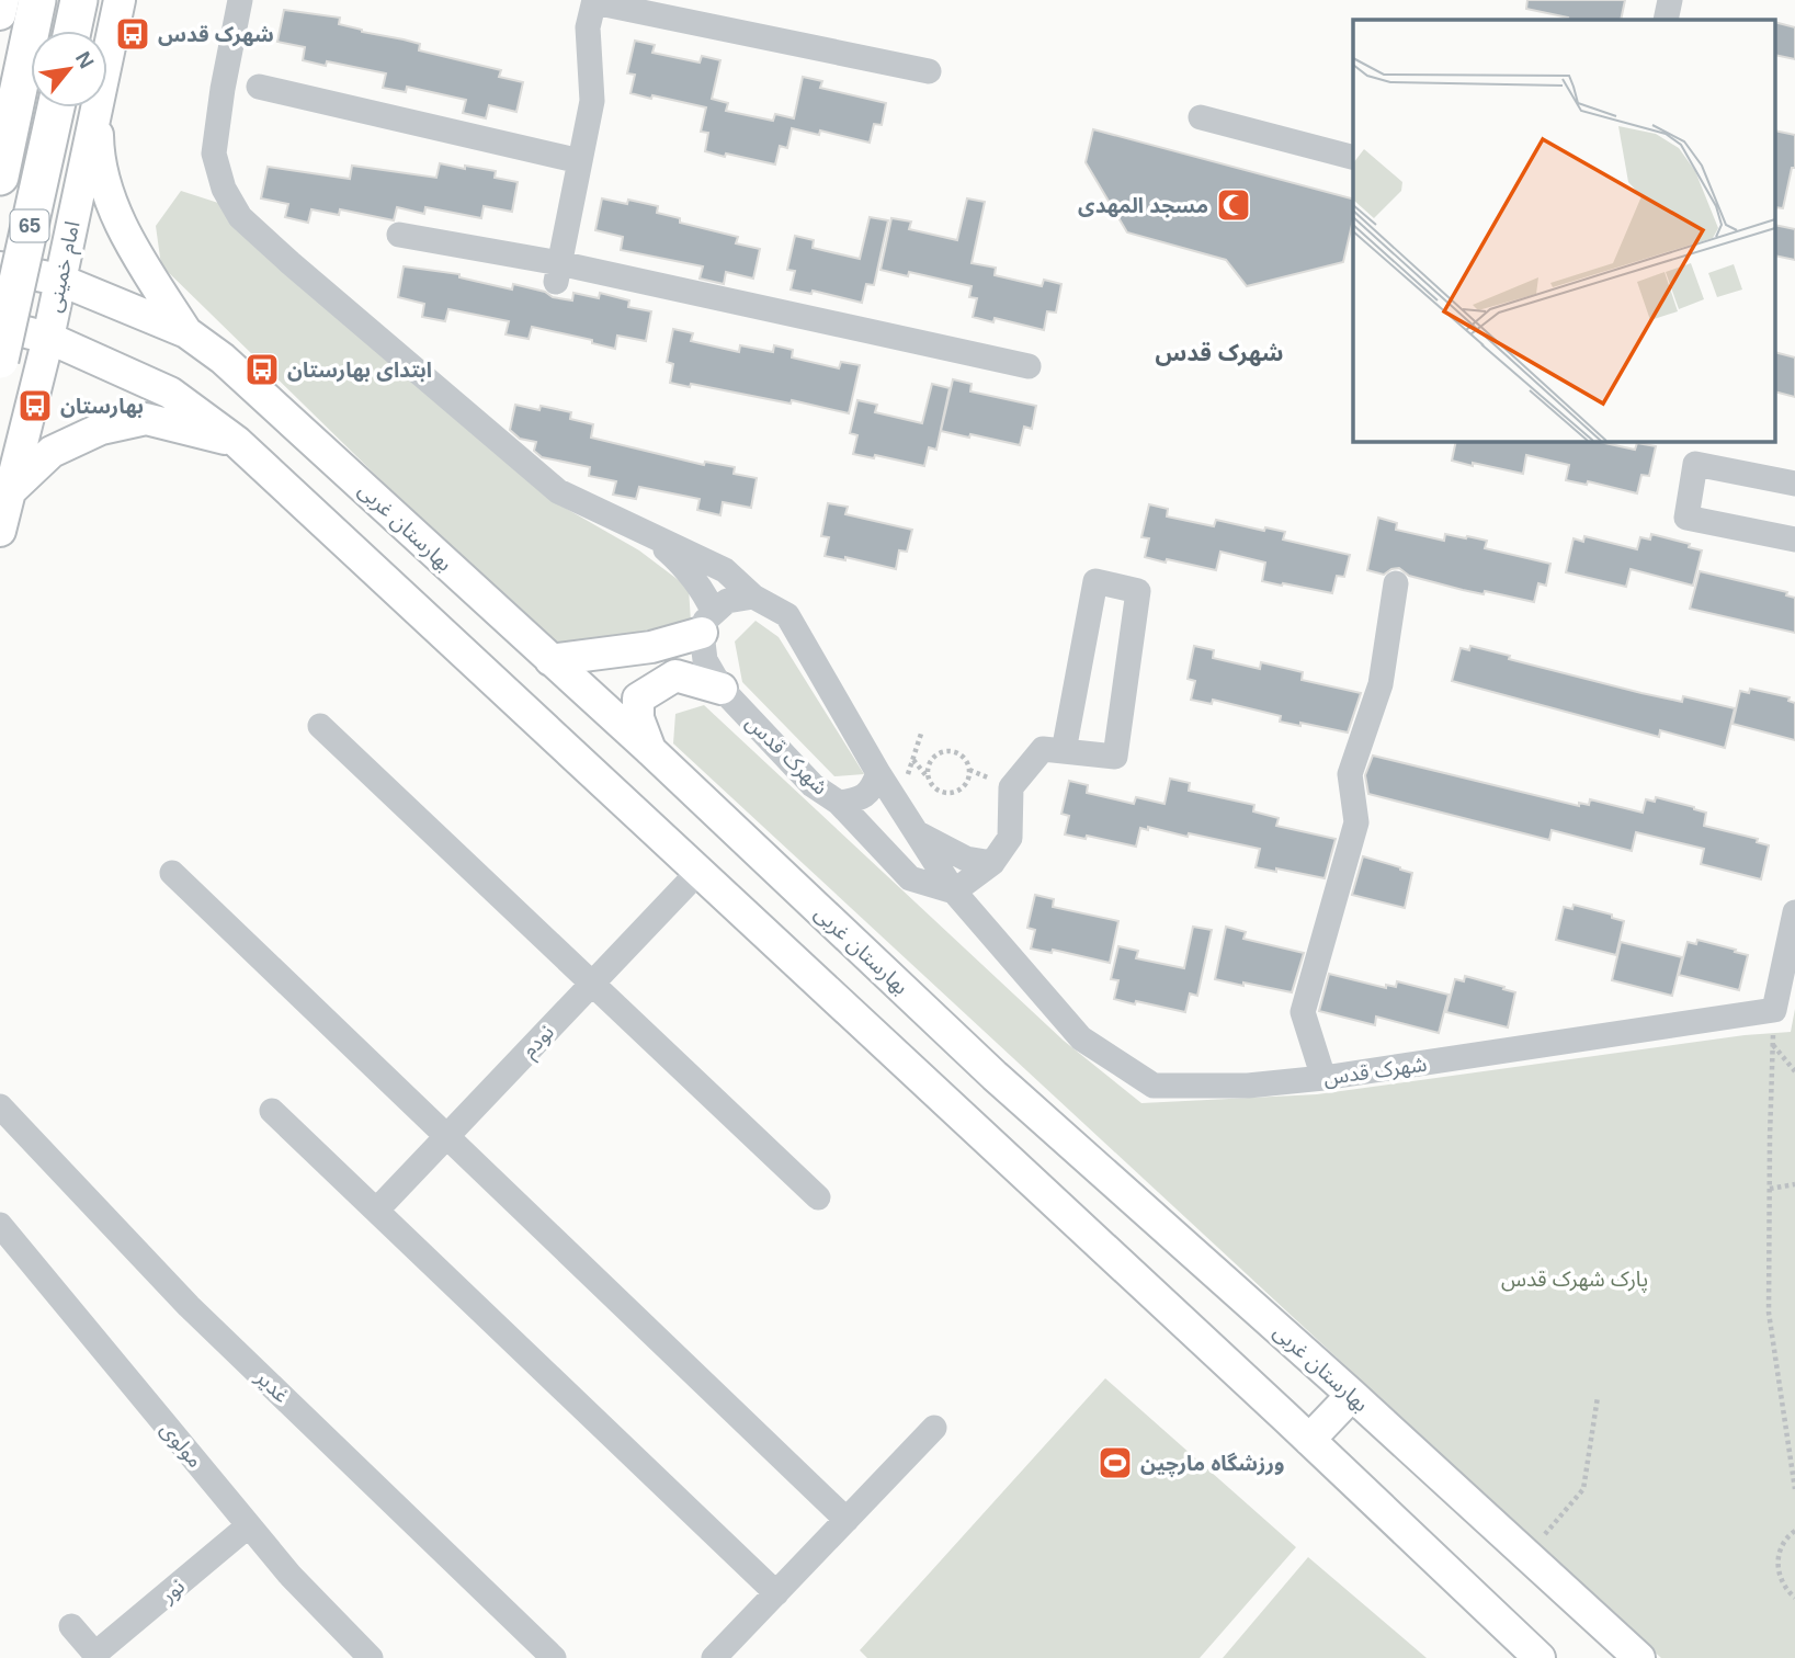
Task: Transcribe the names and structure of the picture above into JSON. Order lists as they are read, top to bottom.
{
  "streets": {
    "highway": ["65"],
    "main road": ["امام خمینی", "بهارستان غربی"],
    "street": [
      "شهرک قدس",
      "نودم",
      "غدیر",
      "مولوی",
      "نور"
    ]
  },
  "crossings": [
    ["امام خمینی", "بهارستان غربی"],
    ["مولوی", "نور"]
  ],
  "districts": ["شهرک قدس"],
  "parks": ["پارک شهرک قدس"],
  "places": {
    "bus stop": ["شهرک قدس", "ابتدای بهارستان", "بهارستان"],
    "mosque": ["مسجد المهدی"],
    "sports": ["ورزشگاه مارچین"]
  },
  "north": "top right"
}
